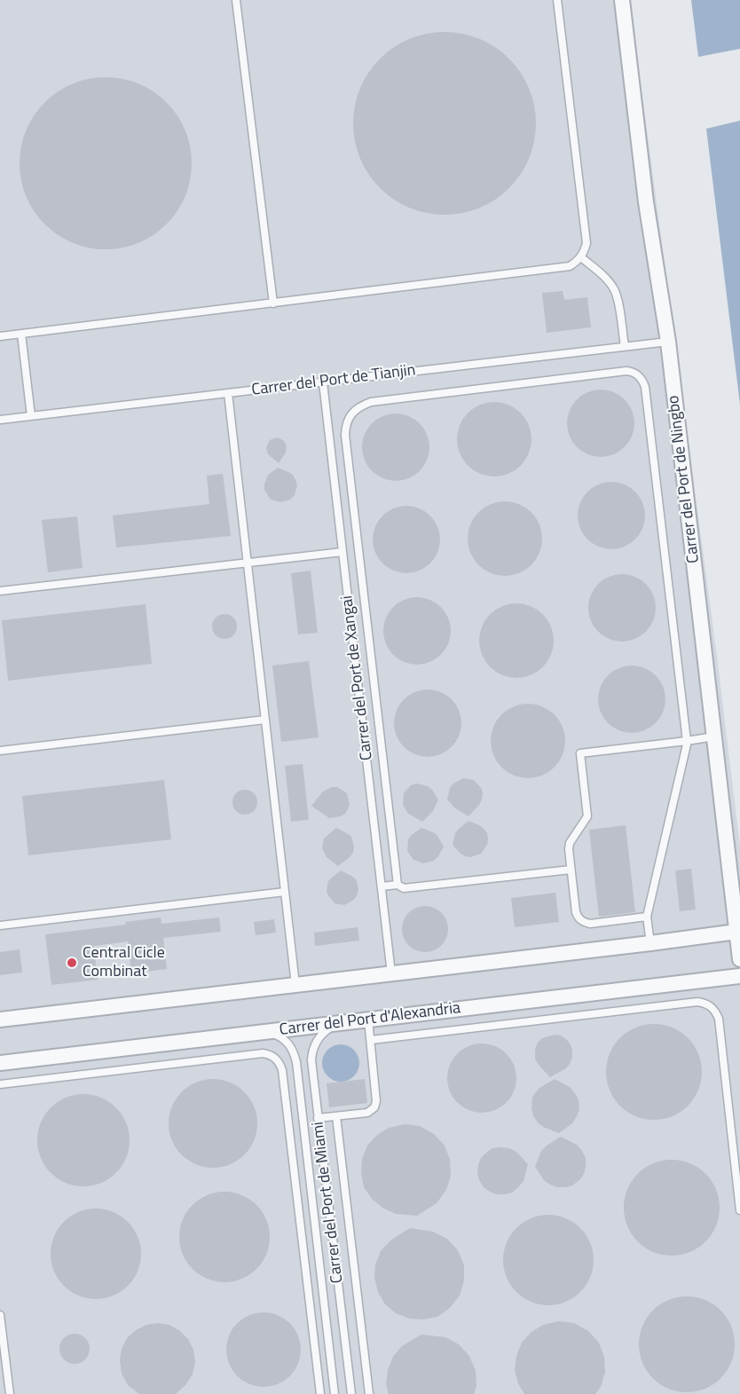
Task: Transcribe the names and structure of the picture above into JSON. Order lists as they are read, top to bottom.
{
  "streets": {
    "street": ["Carrer del Port de Ningbo", "Carrer del Port d'Alexandria"],
    "lane": ["Carrer del Port de Tianjin", "Carrer del Port de Xangai", "Carrer del Port de Miami"]
  },
  "crossings": [
    ["Carrer del Port de Tianjin", "Carrer del Port de Ningbo"],
    ["Carrer del Port de Tianjin", "Carrer del Port de Xangai"],
    ["Carrer del Port d'Alexandria", "Carrer del Port de Miami"]
  ],
  "places": ["Central Cicle Combinat"]
}
